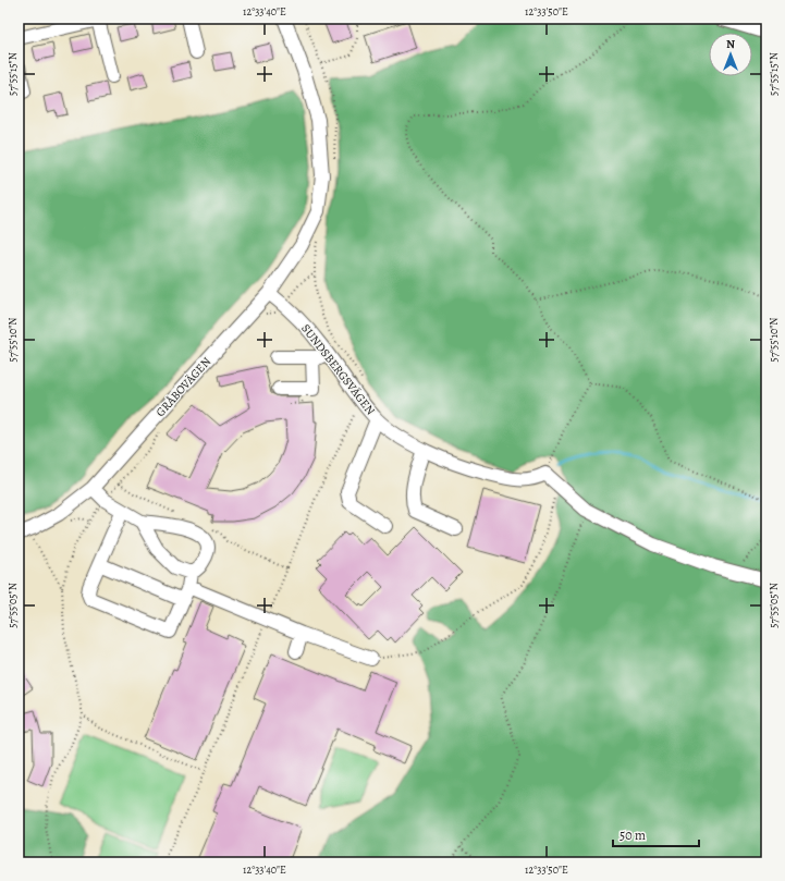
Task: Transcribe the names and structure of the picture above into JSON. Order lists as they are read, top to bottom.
{
  "streets": {
    "street": ["SUNDSBERGSVÄGEN", "GRÅBOVÄGEN"]
  },
  "crossings": [
    ["SUNDSBERGSVÄGEN", "GRÅBOVÄGEN"]
  ],
  "scale_bar": "50 m",
  "north": "top",
  "coordinates": [
    "12°33'40\"E",
    "12°33'50\"E",
    "57°55'15\"N",
    "57°55'10\"N",
    "57°55'05\"N"
  ]
}
